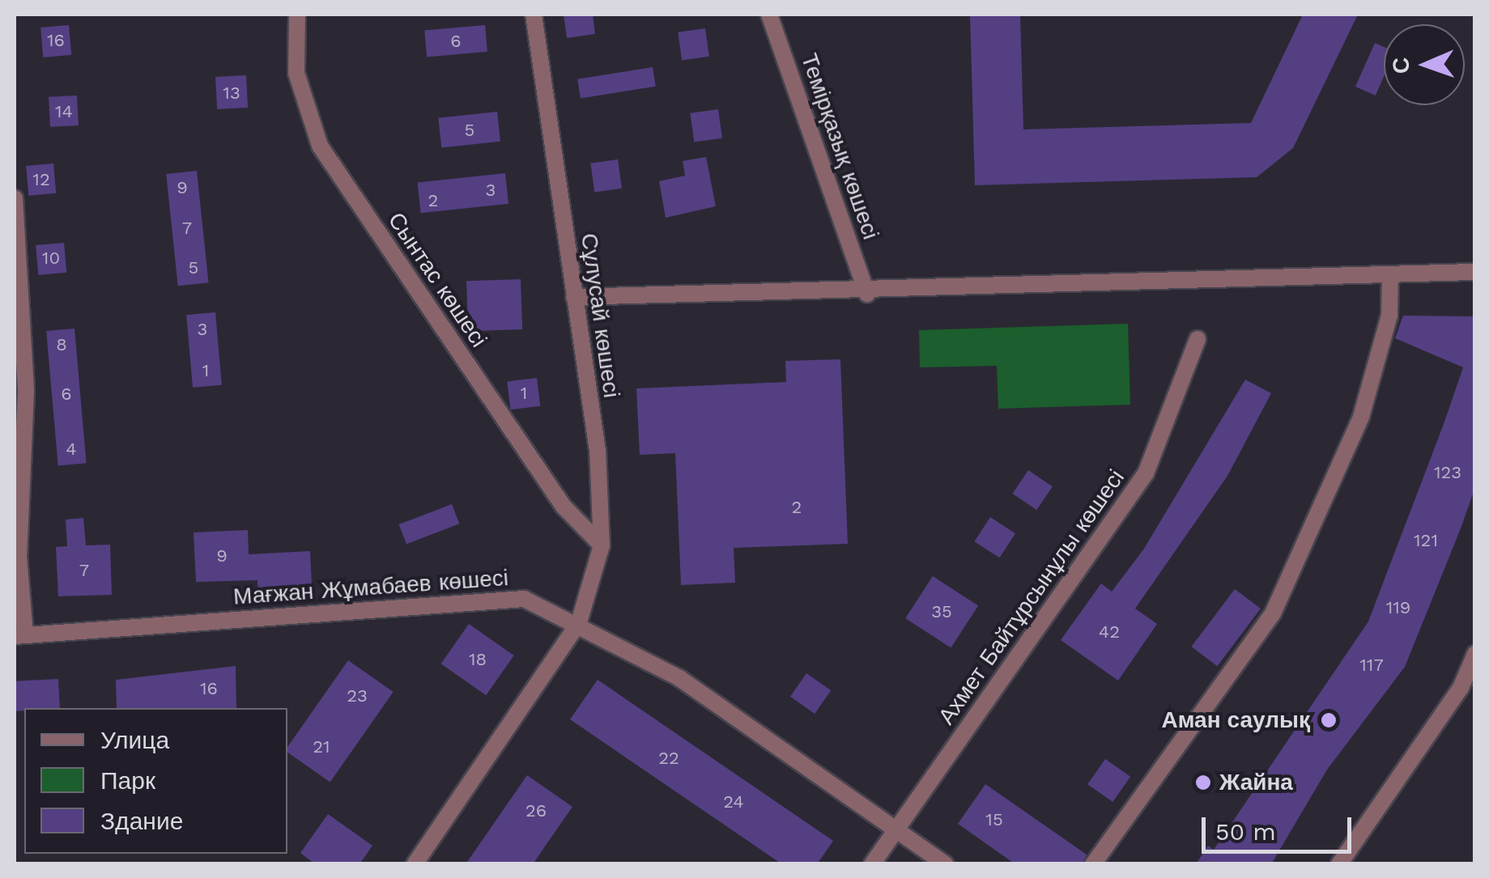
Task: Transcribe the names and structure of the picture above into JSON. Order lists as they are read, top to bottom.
{
  "streets": {
    "street": [
      "Темірқазық көшесі",
      "Сынтас көшесі",
      "Сұлусай көшесі",
      "Мағжан Жұмабаев көшесі",
      "Ахмет Байтұрсынұлы көшесі"
    ]
  },
  "crossings": [
    ["Сынтас көшесі", "Сұлусай көшесі"],
    ["Сұлусай көшесі", "Мағжан Жұмабаев көшесі"],
    ["Мағжан Жұмабаев көшесі", "Ахмет Байтұрсынұлы көшесі"]
  ],
  "places": ["Аман саулық", "Жайна"],
  "house_numbers": [
    "16",
    "6",
    "13",
    "14",
    "5",
    "12",
    "9",
    "3",
    "2",
    "7",
    "10",
    "5",
    "3",
    "8",
    "1",
    "1",
    "6",
    "4",
    "123",
    "2",
    "121",
    "9",
    "7",
    "119",
    "35",
    "42",
    "18",
    "117",
    "16",
    "23",
    "21",
    "22",
    "24",
    "26",
    "15"
  ],
  "legend": ["Улица", "Парк", "Здание"],
  "scale_bar": "50 m",
  "north": "left"
}
